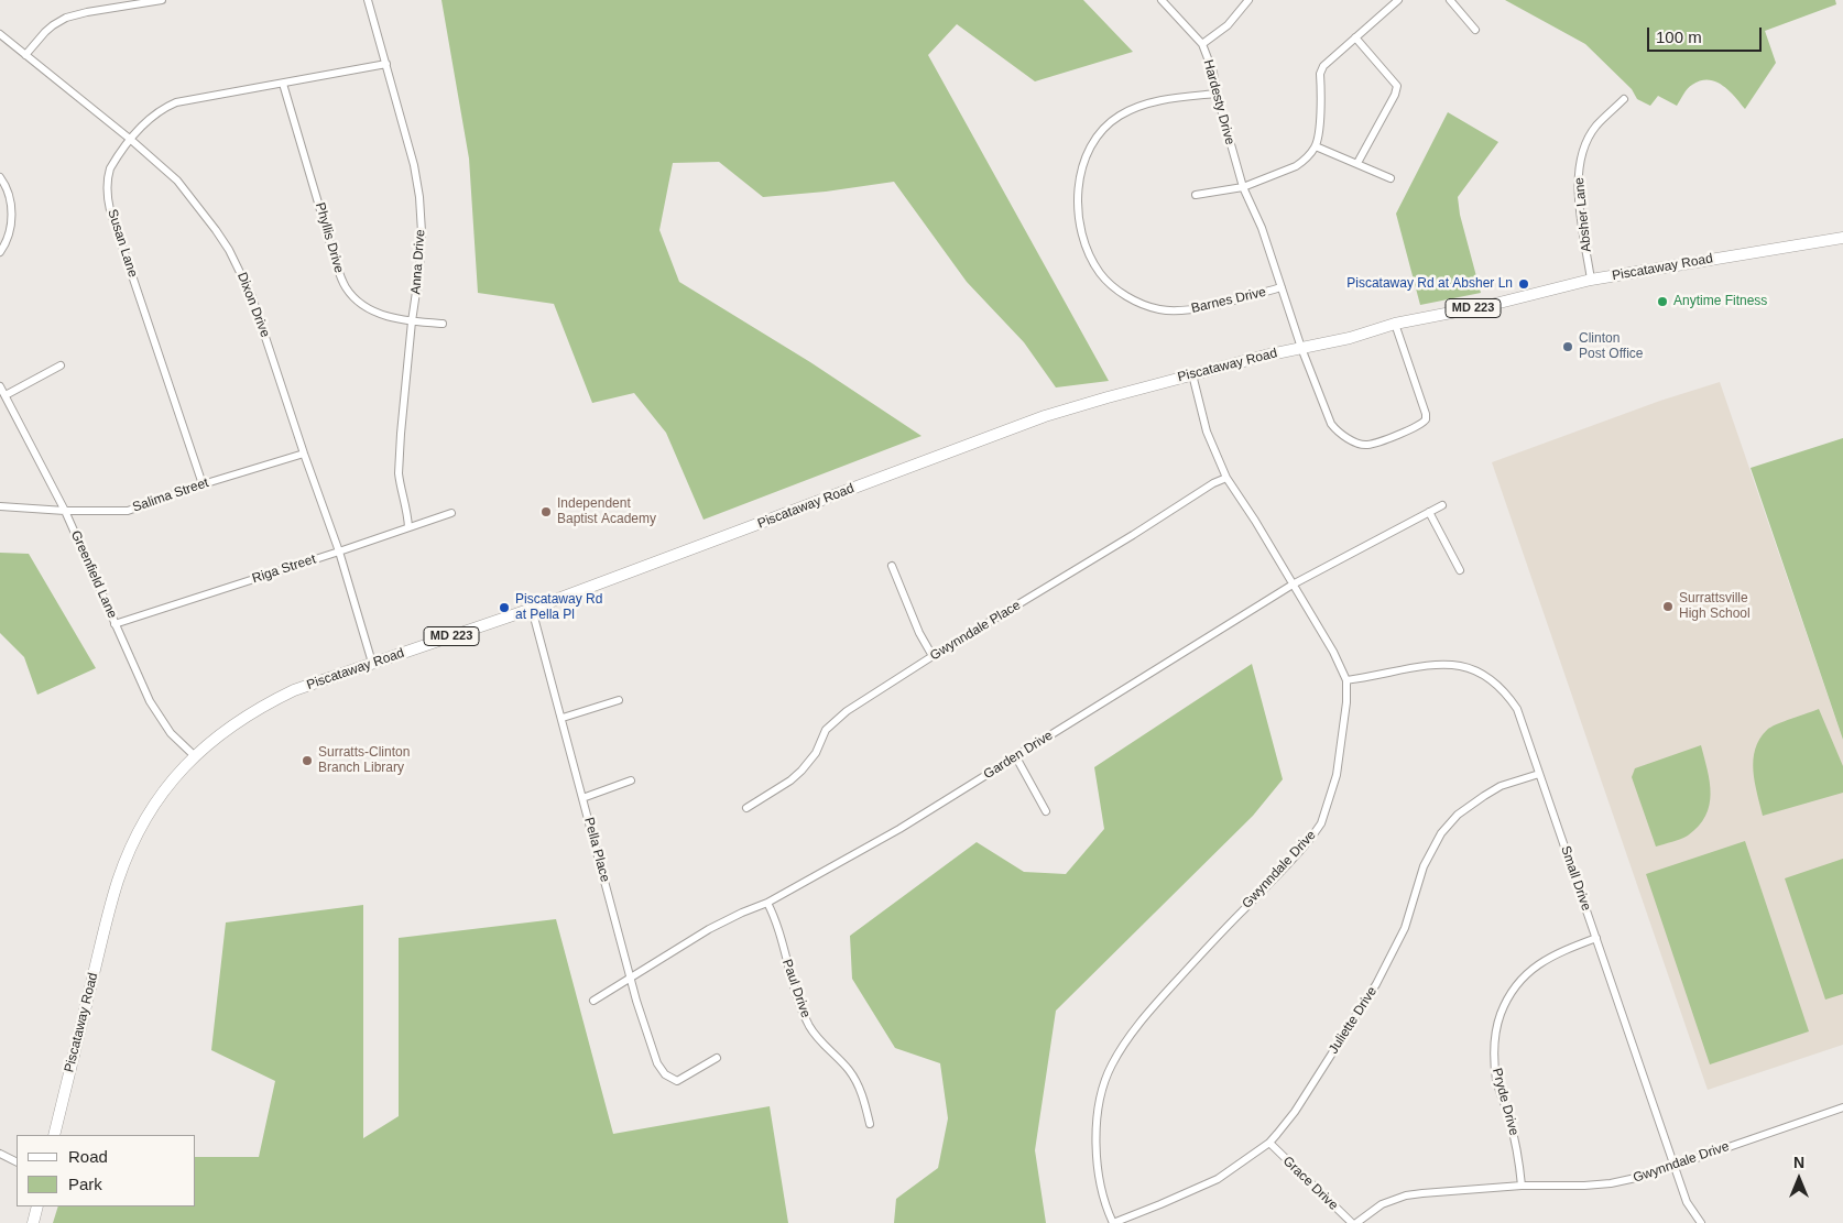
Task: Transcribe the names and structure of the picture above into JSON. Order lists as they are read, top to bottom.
{
  "streets": {
    "main road": ["Piscataway Road", "MD 223"],
    "street": [
      "Hardesty Drive",
      "Absher Lane",
      "Phyllis Drive",
      "Susan Lane",
      "Anna Drive",
      "Barnes Drive",
      "Dixon Drive",
      "Salima Street",
      "Riga Street",
      "Greenfield Lane",
      "Gwynndale Place",
      "Garden Drive",
      "Pella Place",
      "Gwynndale Drive",
      "Small Drive",
      "Paul Drive",
      "Juliette Drive",
      "Pryde Drive",
      "Grace Drive"
    ]
  },
  "crossings": [
    ["Hardesty Drive", "Piscataway Road"],
    ["Hardesty Drive", "Barnes Drive"],
    ["Absher Lane", "Piscataway Road"],
    ["Phyllis Drive", "Susan Lane"],
    ["Phyllis Drive", "Anna Drive"],
    ["Susan Lane", "Anna Drive"],
    ["Susan Lane", "Dixon Drive"],
    ["Susan Lane", "Salima Street"],
    ["Anna Drive", "Riga Street"],
    ["Piscataway Road", "Dixon Drive"],
    ["Piscataway Road", "Greenfield Lane"],
    ["Piscataway Road", "Pella Place"],
    ["Piscataway Road", "Gwynndale Drive"],
    ["Dixon Drive", "Salima Street"],
    ["Dixon Drive", "Riga Street"],
    ["Salima Street", "Greenfield Lane"],
    ["Riga Street", "Greenfield Lane"],
    ["Gwynndale Place", "Gwynndale Drive"],
    ["Garden Drive", "Pella Place"],
    ["Garden Drive", "Gwynndale Drive"],
    ["Garden Drive", "Paul Drive"],
    ["Gwynndale Drive", "Small Drive"],
    ["Gwynndale Drive", "Juliette Drive"],
    ["Gwynndale Drive", "Pryde Drive"],
    ["Gwynndale Drive", "Grace Drive"],
    ["Small Drive", "Juliette Drive"],
    ["Small Drive", "Pryde Drive"],
    ["Juliette Drive", "Grace Drive"]
  ],
  "places": [
    "Piscataway Rd at Absher Ln",
    "Anytime Fitness",
    "Clinton Post Office",
    "Independent Baptist Academy",
    "Surrattsville High School",
    "Piscataway Rd at Pella Pl",
    "Surratts-Clinton Branch Library"
  ],
  "legend": ["Road", "Park"],
  "scale_bar": "100 m",
  "north": "top"
}
